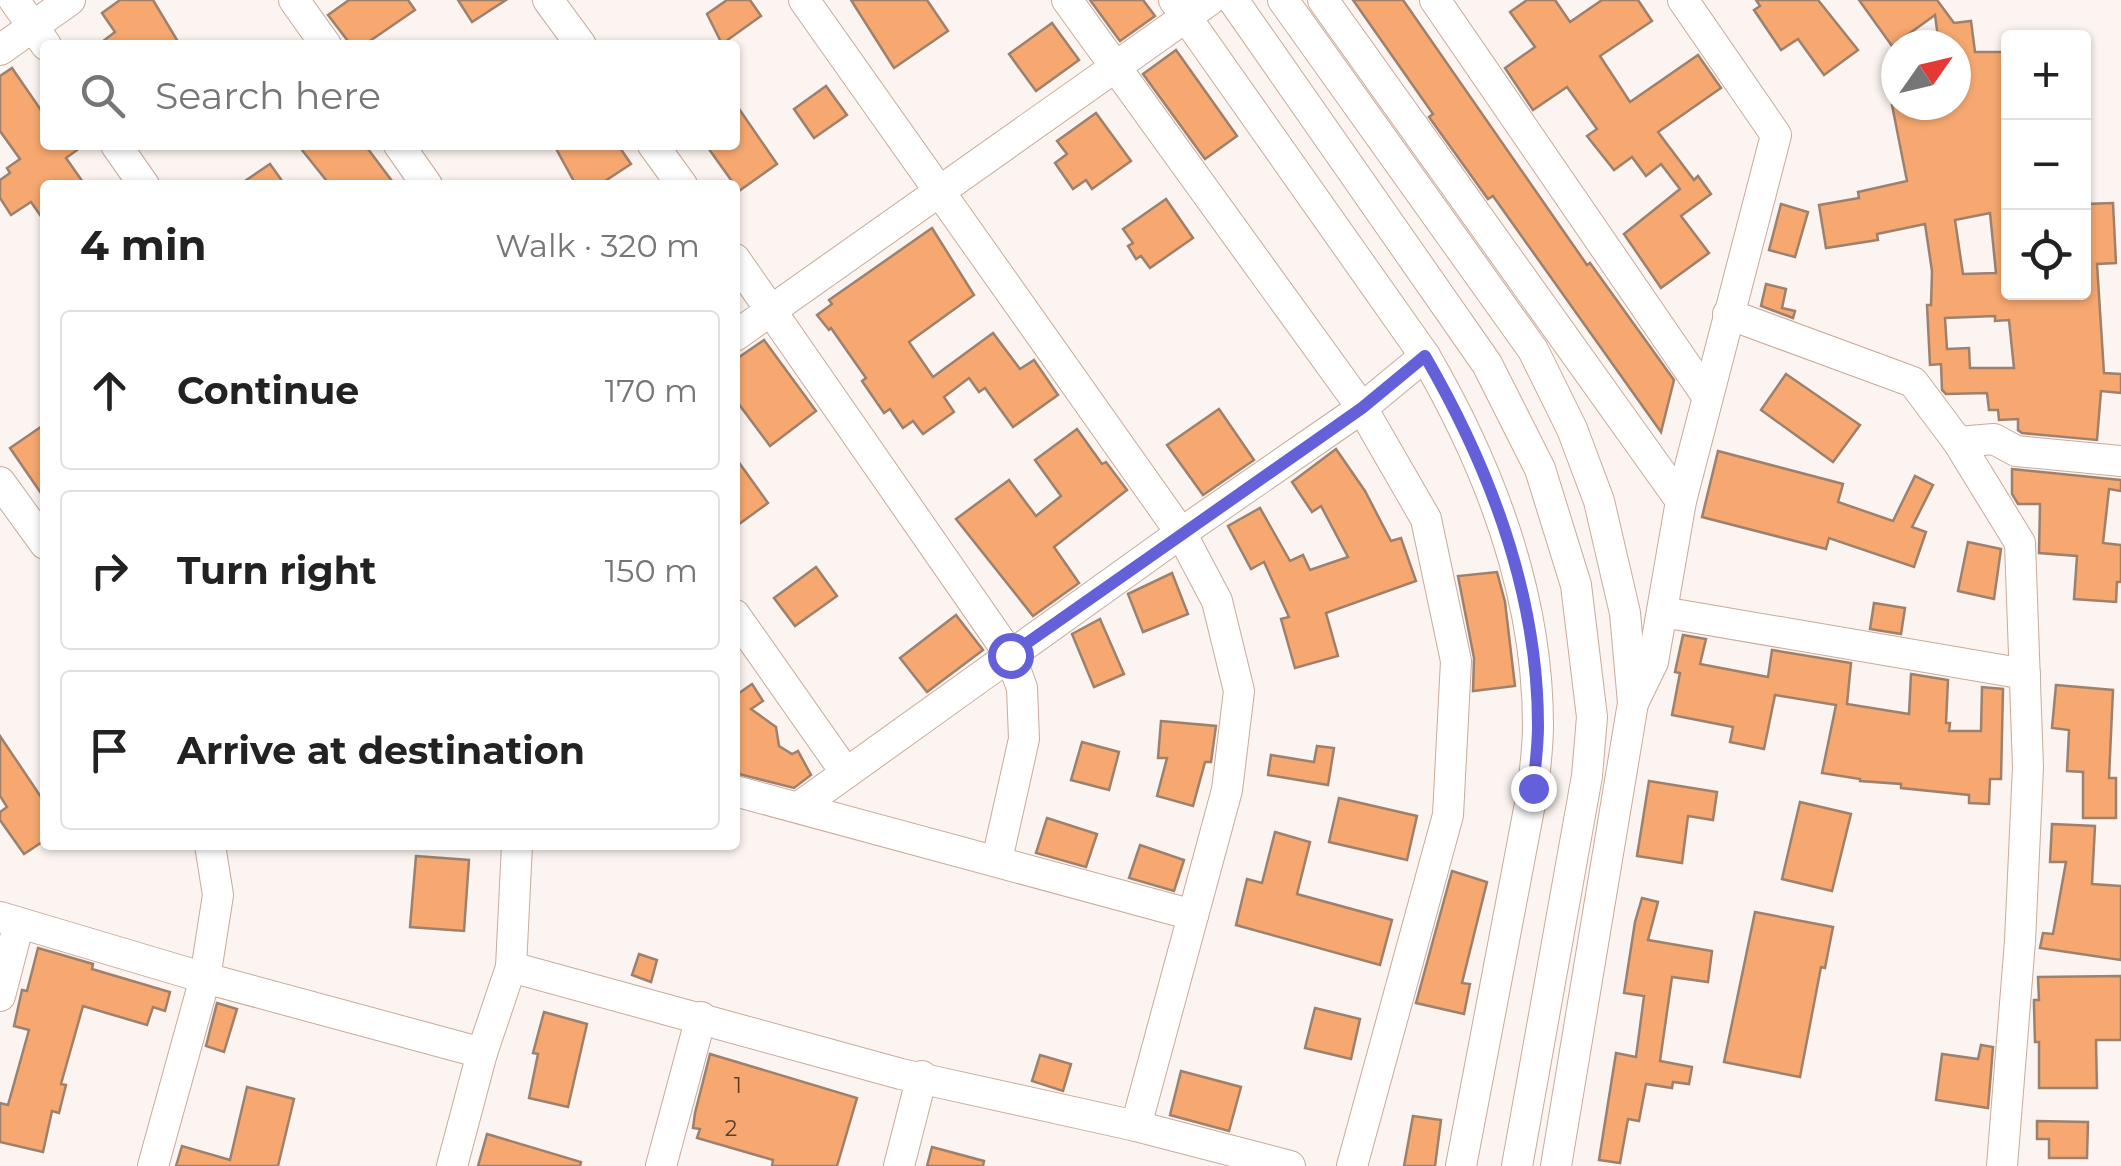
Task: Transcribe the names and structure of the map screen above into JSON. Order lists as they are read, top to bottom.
{
  "house_numbers": ["1", "2"],
  "north": "top right",
  "page": {
    "map_buttons": ["+", "−"],
    "search": "Search here",
    "heading": ["4 min", "Walk · 320 m"],
    "list": [
      ["Continue", "170 m"],
      ["Turn right", "150 m"],
      "Arrive at destination"
    ]
  }
}
